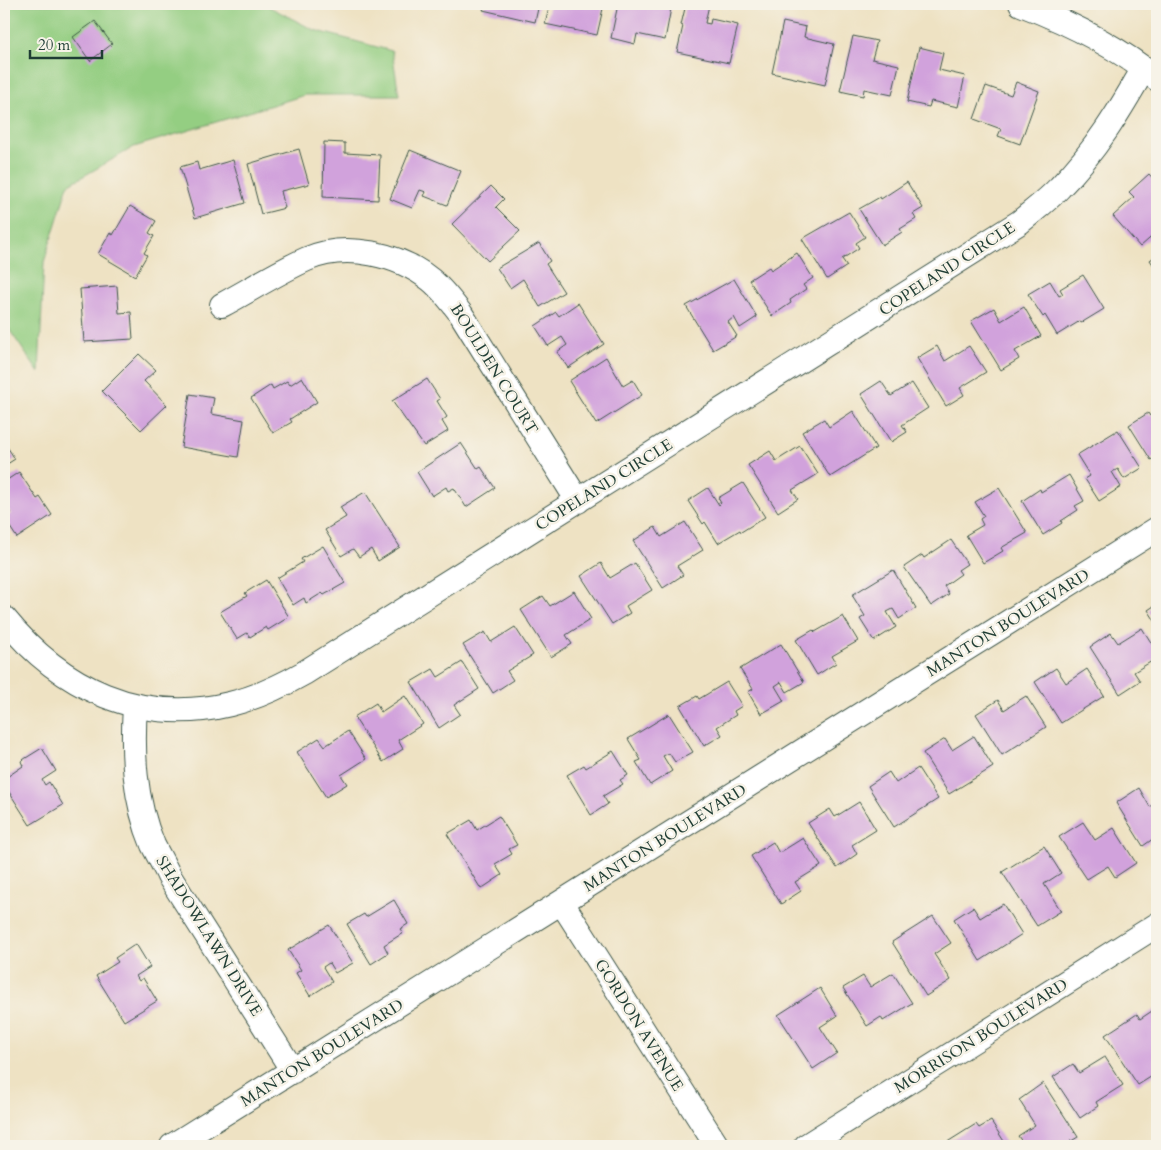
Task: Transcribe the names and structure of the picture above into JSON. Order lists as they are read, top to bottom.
{
  "streets": {
    "street": [
      "COPELAND CIRCLE",
      "BOULDEN COURT",
      "MANTON BOULEVARD",
      "SHADOWLAWN DRIVE",
      "GORDON AVENUE",
      "MORRISON BOULEVARD"
    ]
  },
  "crossings": [
    ["COPELAND CIRCLE", "BOULDEN COURT"],
    ["COPELAND CIRCLE", "SHADOWLAWN DRIVE"],
    ["MANTON BOULEVARD", "SHADOWLAWN DRIVE"],
    ["MANTON BOULEVARD", "GORDON AVENUE"]
  ],
  "scale_bar": "20 m"
}
